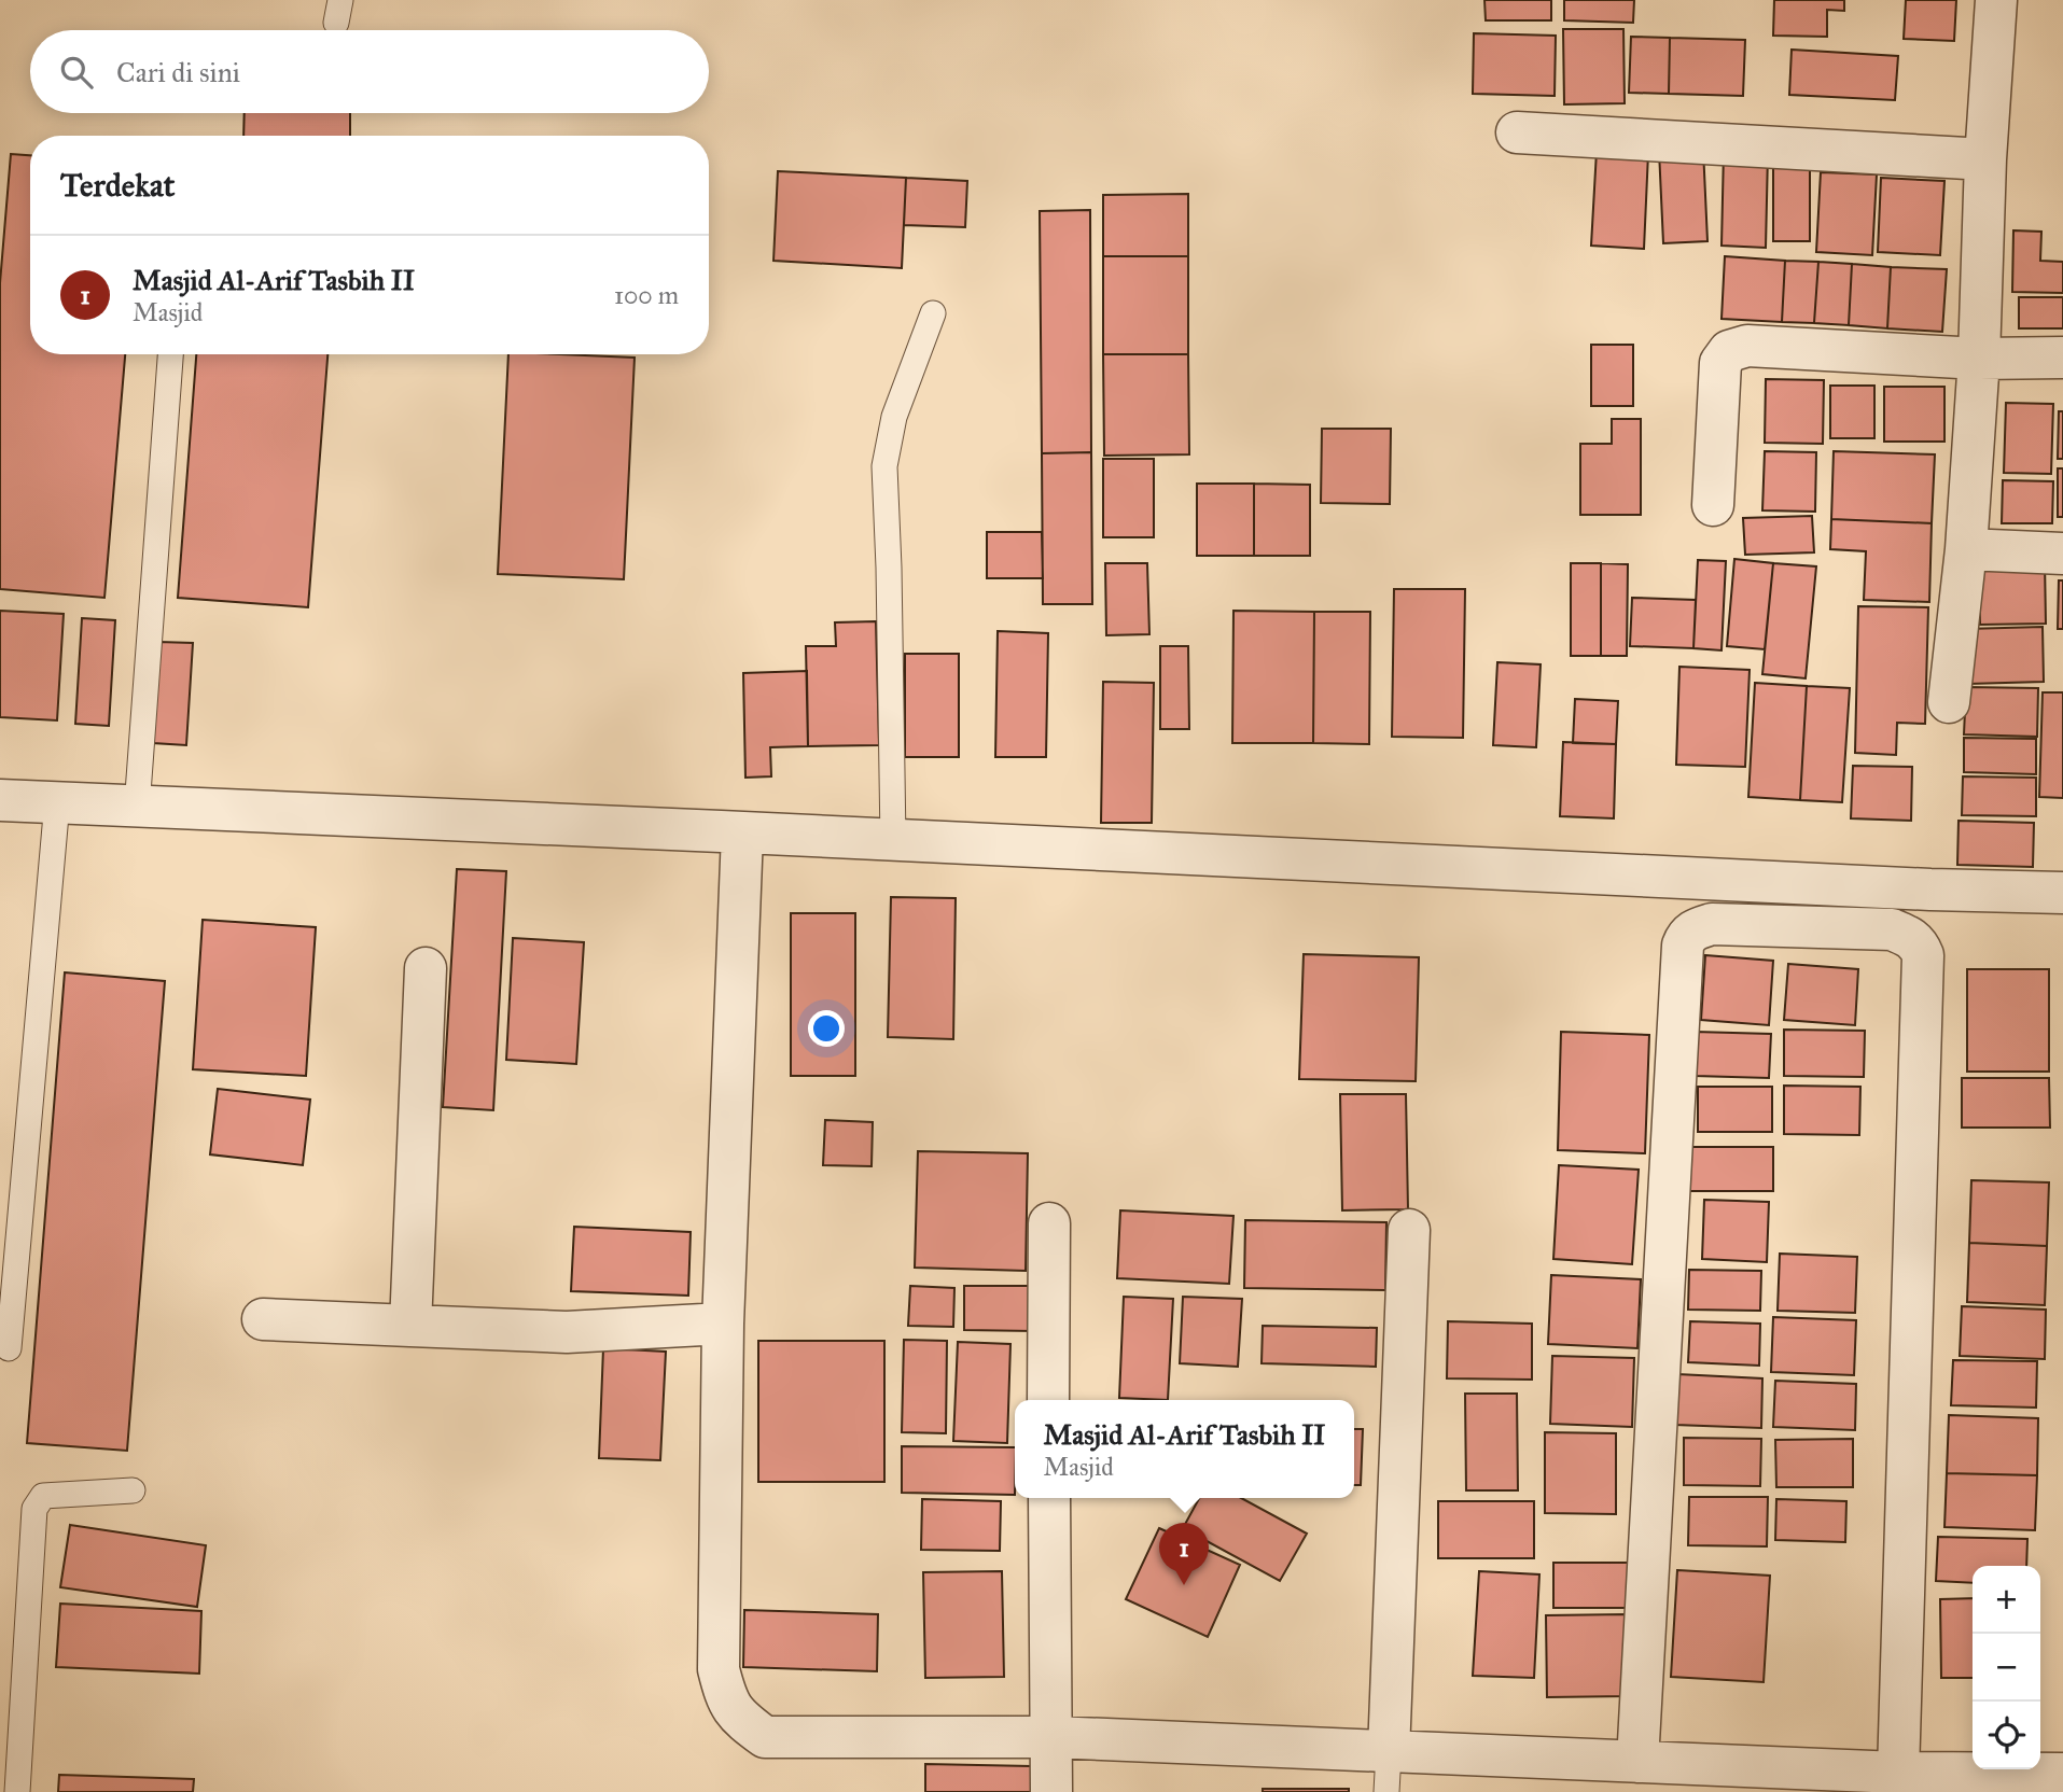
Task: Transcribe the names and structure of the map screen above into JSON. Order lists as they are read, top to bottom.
{
  "page": {
    "search": "Cari di sini",
    "heading": "Terdekat",
    "list": [
      {
        "mark": "1",
        "name": "Masjid Al-Arif Tasbih II",
        "note": "Masjid",
        "value": "100 m"
      }
    ],
    "popup": ["Masjid Al-Arif Tasbih II", "Masjid"],
    "pins": "1",
    "map_buttons": ["+", "−"]
  }
}
